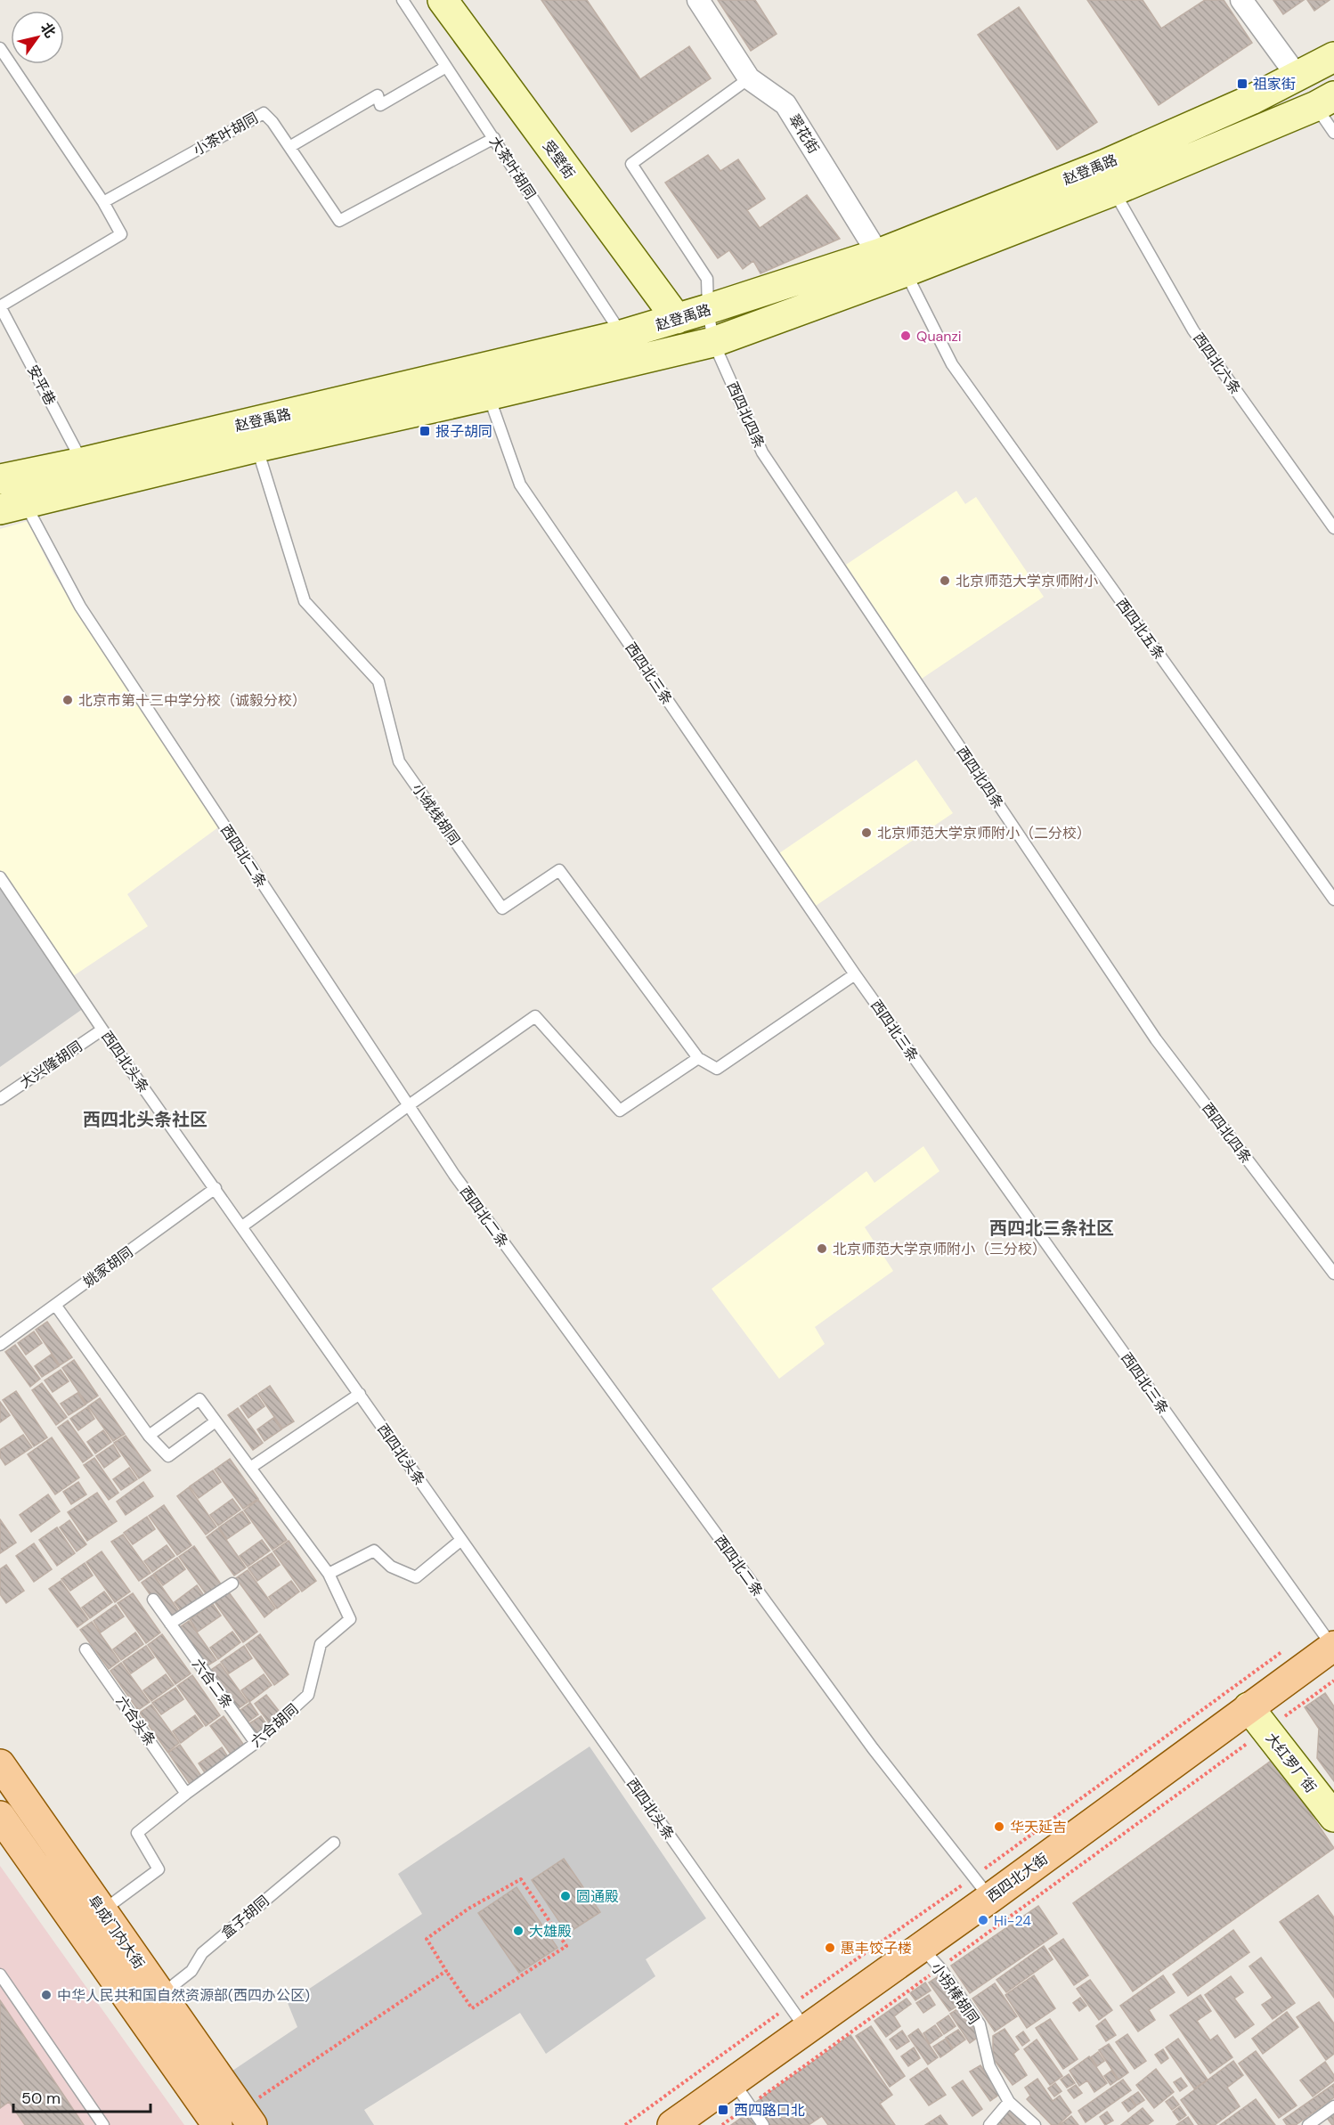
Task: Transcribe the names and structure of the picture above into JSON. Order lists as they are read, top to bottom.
{
  "streets": {
    "main road": [
      "受壁街",
      "赵登禹路",
      "大红罗厂街",
      "西四北大街",
      "阜成门内大街"
    ],
    "street": ["翠花街"],
    "lane": [
      "小茶叶胡同",
      "大茶叶胡同",
      "西四北六条",
      "安平巷",
      "西四北四条",
      "西四北五条",
      "西四北三条",
      "小绒线胡同",
      "西四北二条",
      "西四北头条",
      "大兴隆胡同",
      "姚家胡同",
      "六合二条",
      "六合头条",
      "六合胡同",
      "盒子胡同",
      "小拐棒胡同"
    ]
  },
  "crossings": [
    ["小茶叶胡同", "大茶叶胡同"],
    ["翠花街", "赵登禹路"],
    ["翠花街", "西四北四条"],
    ["受壁街", "赵登禹路"],
    ["大茶叶胡同", "赵登禹路"],
    ["赵登禹路", "西四北六条"],
    ["赵登禹路", "安平巷"],
    ["赵登禹路", "西四北四条"],
    ["赵登禹路", "西四北五条"],
    ["赵登禹路", "西四北三条"],
    ["赵登禹路", "小绒线胡同"],
    ["赵登禹路", "西四北二条"],
    ["西四北三条", "西四北大街"],
    ["西四北二条", "西四北大街"],
    ["西四北头条", "大兴隆胡同"],
    ["西四北头条", "姚家胡同"],
    ["西四北头条", "西四北大街"],
    ["六合二条", "六合胡同"],
    ["六合头条", "六合胡同"],
    ["六合胡同", "阜成门内大街"],
    ["大红罗厂街", "西四北大街"],
    ["西四北大街", "小拐棒胡同"],
    ["盒子胡同", "阜成门内大街"]
  ],
  "districts": ["西四北头条社区", "西四北三条社区"],
  "places": {
    "transit": ["祖家街", "报子胡同", "西四路口北"],
    "other": [
      "Quanzi",
      "北京师范大学京师附小",
      "北京市第十三中学分校（诚毅分校）",
      "北京师范大学京师附小（二分校）",
      "北京师范大学京师附小（三分校）",
      "华天延吉",
      "圆通殿",
      "Hi-24",
      "大雄殿",
      "惠丰饺子楼",
      "中华人民共和国自然资源部(西四办公区)"
    ]
  },
  "scale_bar": "50 m",
  "north": "top right"
}
